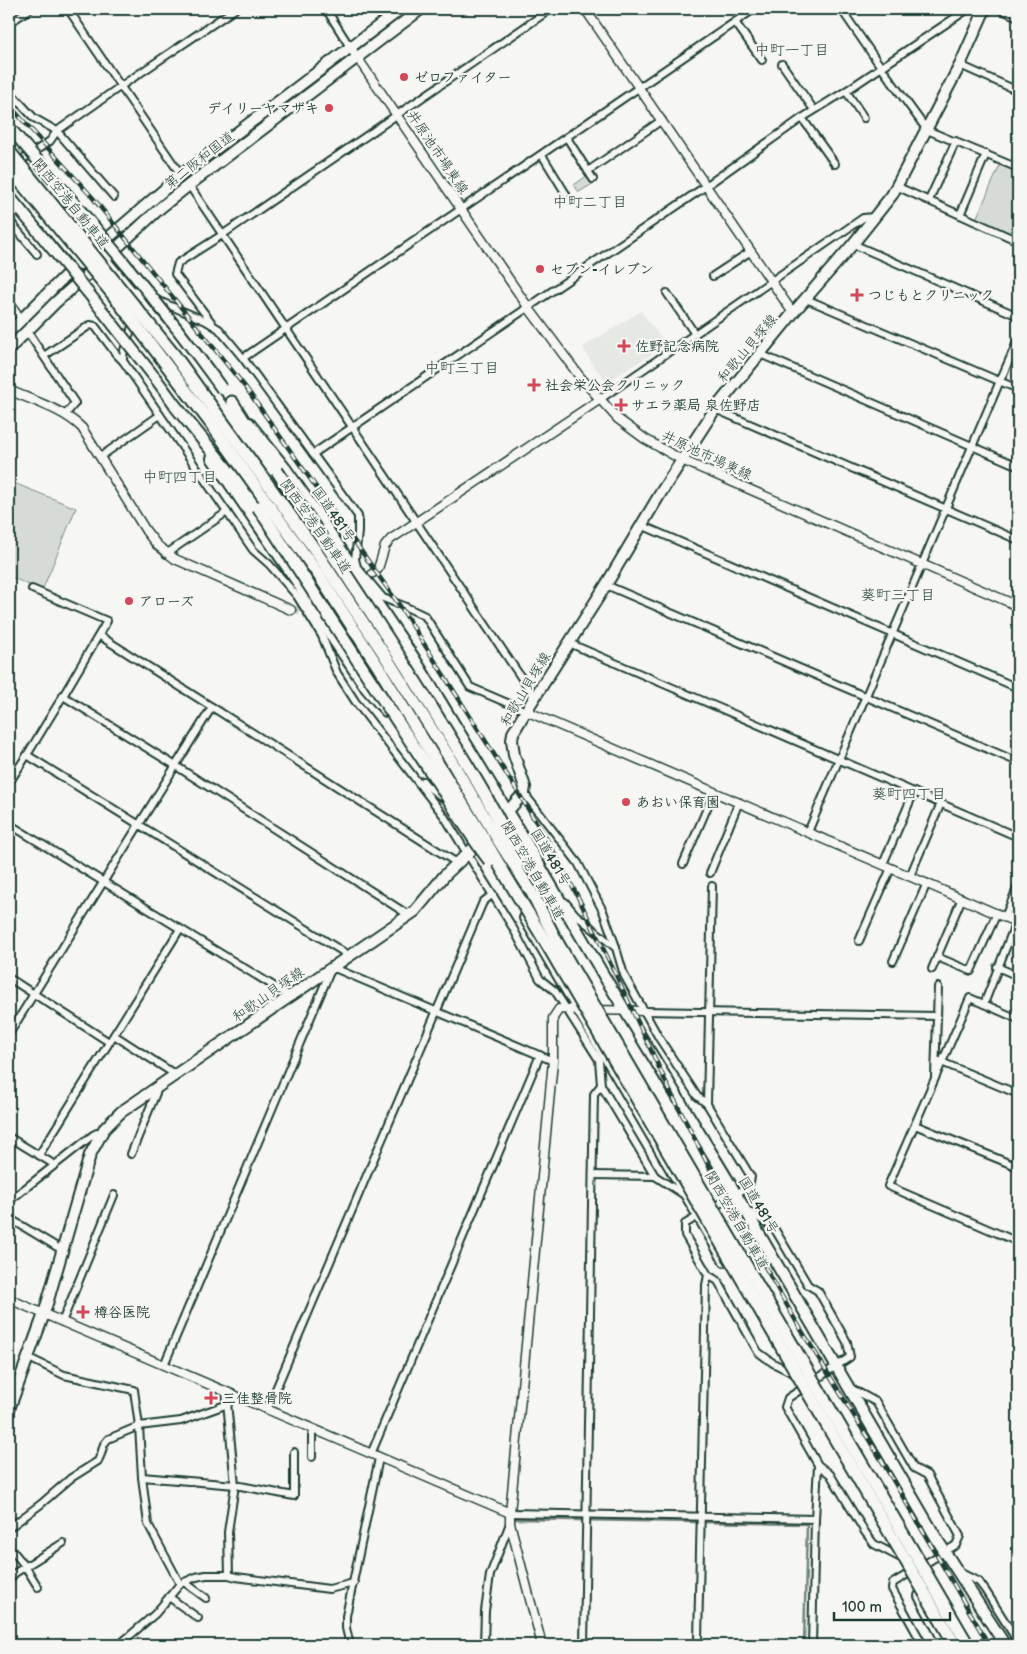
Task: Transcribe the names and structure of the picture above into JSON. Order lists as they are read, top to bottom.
{
  "streets": {
    "highway": ["関西空港自動車道"],
    "main road": ["第二阪和国道", "和歌山貝塚線", "国道481号"],
    "street": ["井原池市場東線"]
  },
  "crossings": [
    ["井原池市場東線", "第二阪和国道"],
    ["井原池市場東線", "和歌山貝塚線"],
    ["和歌山貝塚線", "国道481号"]
  ],
  "districts": [
    "中町一丁目",
    "中町二丁目",
    "中町三丁目",
    "中町四丁目",
    "葵町三丁目",
    "葵町四丁目"
  ],
  "places": {
    "other": [
      "ゼロファイター",
      "デイリーヤマザキ",
      "セブン-イレブン",
      "アローズ",
      "あおい保育園"
    ],
    "health": [
      "つじもとクリニック",
      "佐野記念病院",
      "社会栄公会クリニック",
      "サエラ薬局 泉佐野店",
      "樽谷医院",
      "三佳整骨院"
    ]
  },
  "scale_bar": "100 m"
}
